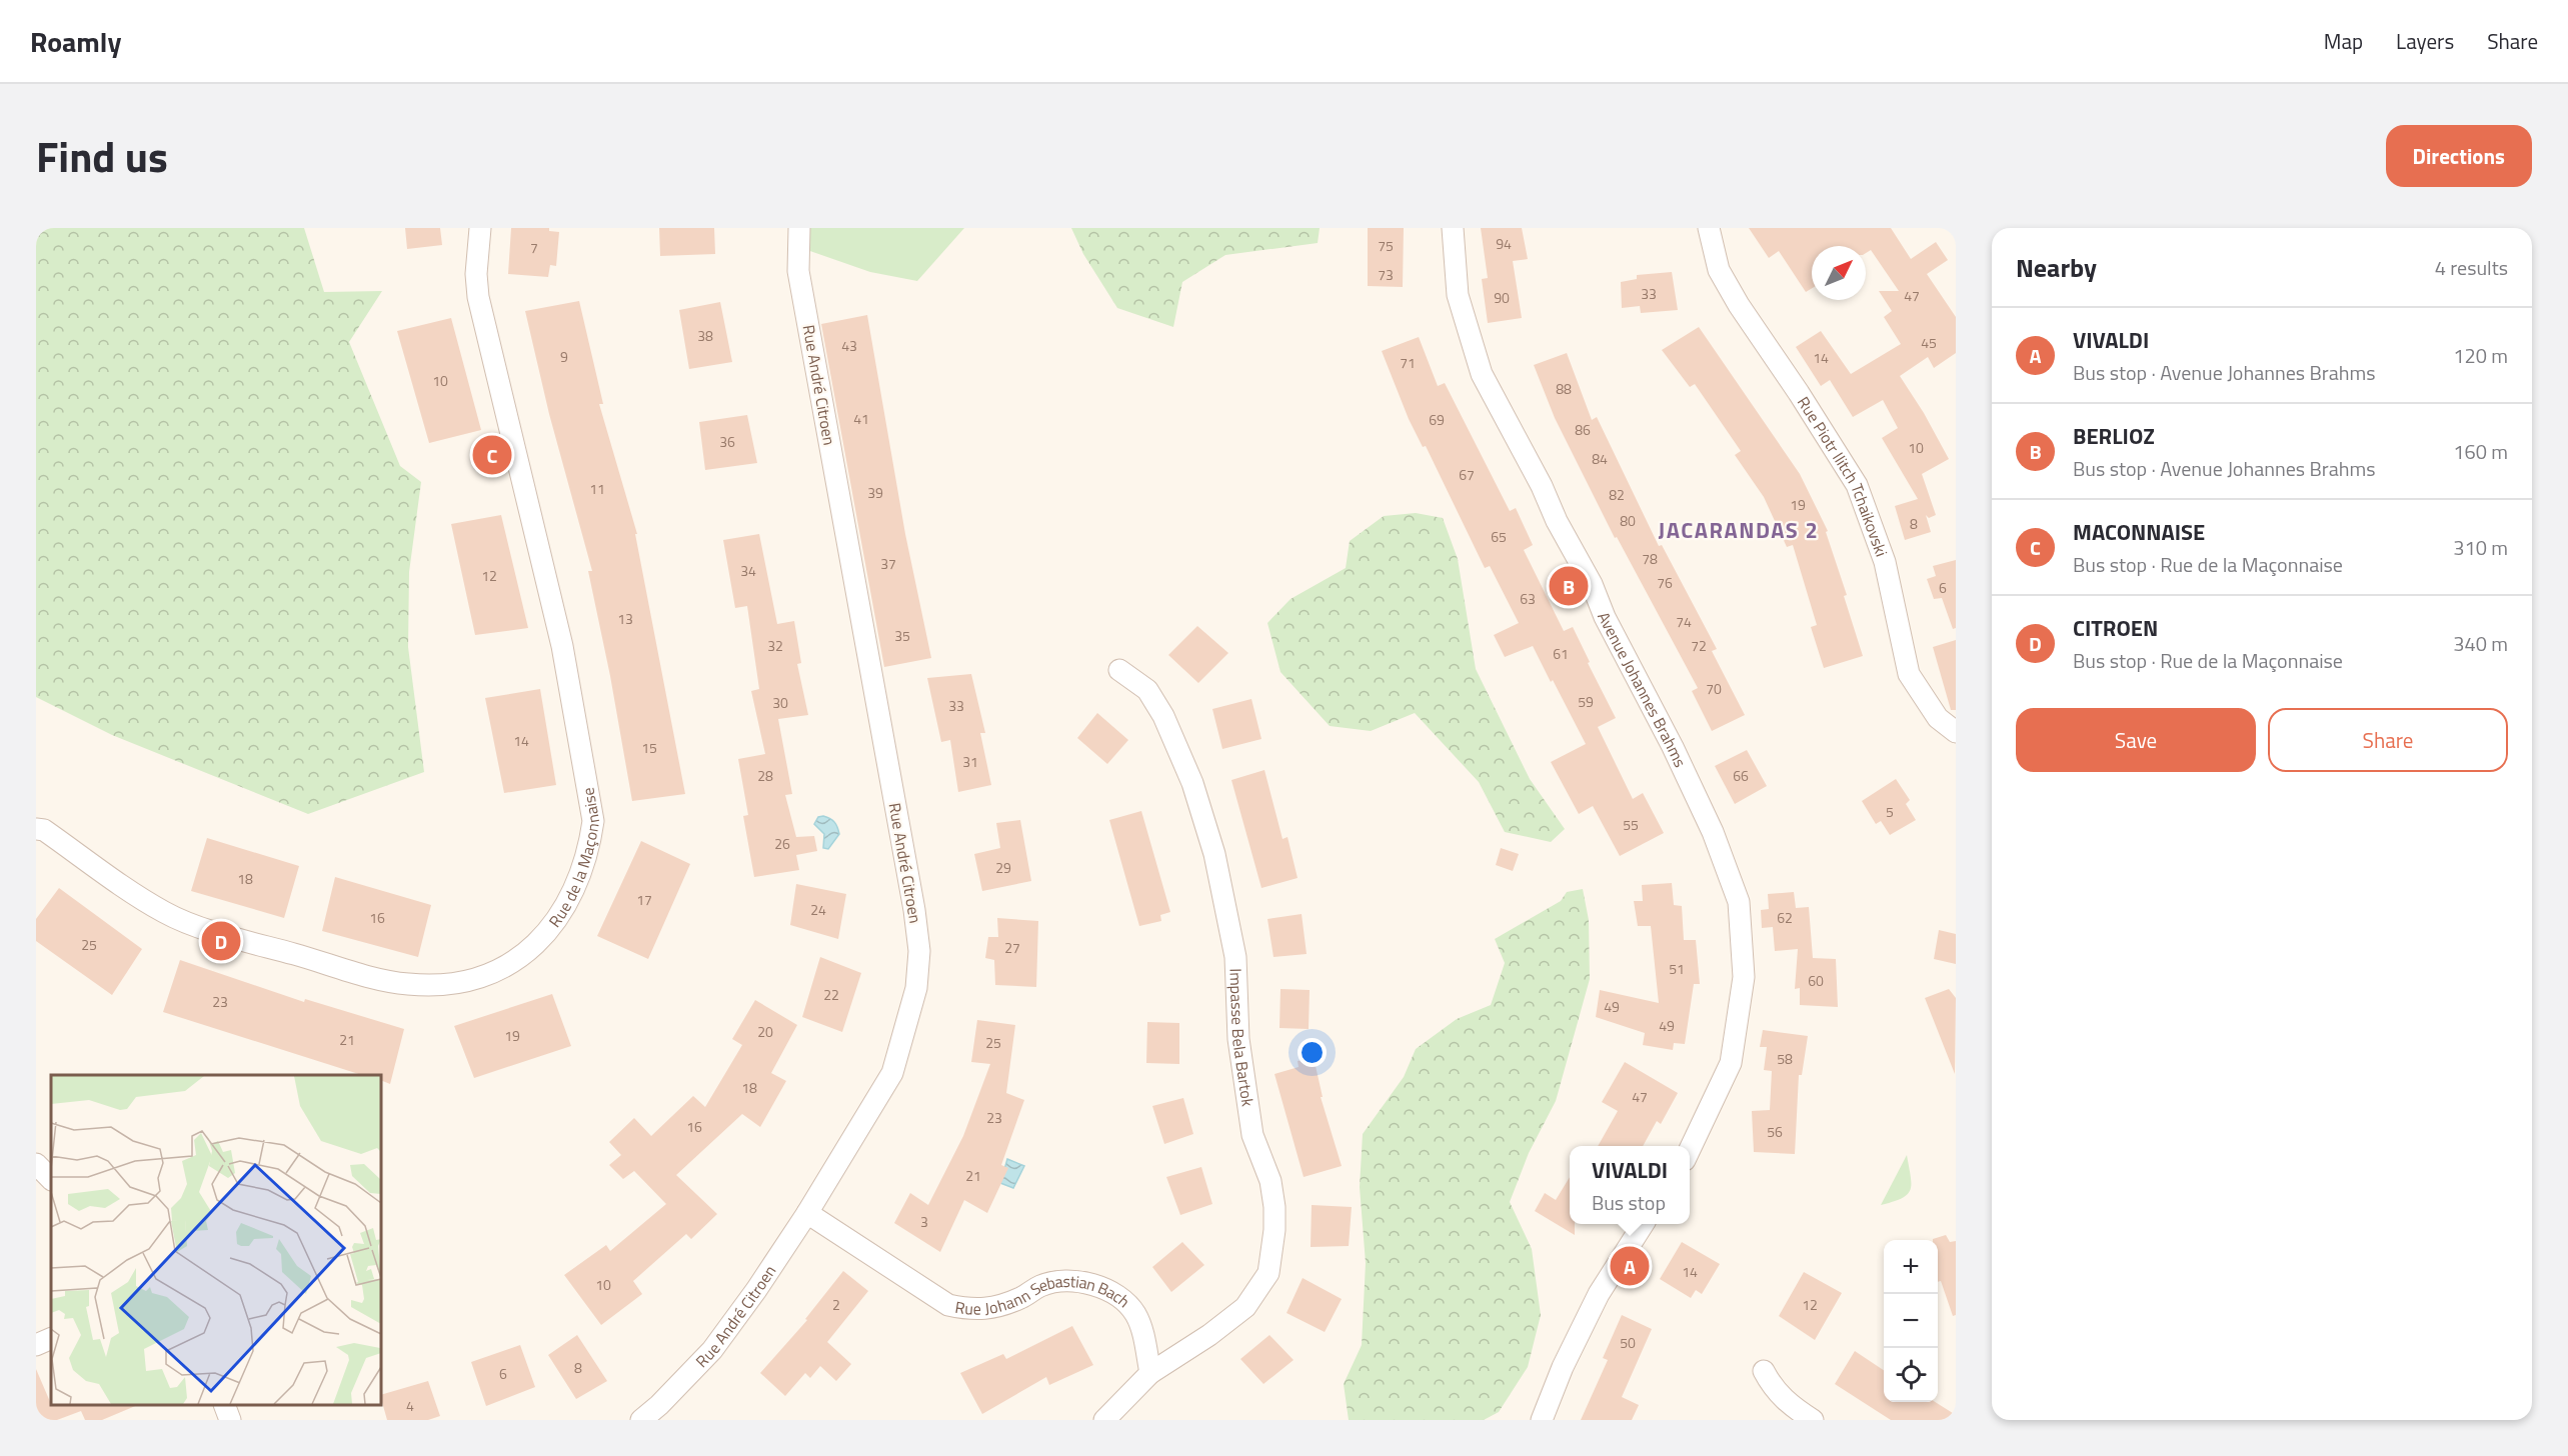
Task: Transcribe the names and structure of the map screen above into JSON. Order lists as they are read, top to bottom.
{
  "streets": {
    "street": [
      "Rue André Citroen",
      "Rue Piotr Ilitch Tchaikovski",
      "Avenue Johannes Brahms",
      "Rue de la Maçonnaise",
      "Impasse Bela Bartok",
      "Rue Johann Sebastian Bach"
    ]
  },
  "crossings": [
    ["Rue André Citroen", "Rue Johann Sebastian Bach"],
    ["Impasse Bela Bartok", "Rue Johann Sebastian Bach"]
  ],
  "districts": ["JACARANDAS 2"],
  "house_numbers": [
    "94",
    "75",
    "7",
    "73",
    "33",
    "47",
    "90",
    "38",
    "45",
    "43",
    "9",
    "14",
    "71",
    "10",
    "88",
    "41",
    "69",
    "86",
    "36",
    "10",
    "84",
    "67",
    "11",
    "39",
    "82",
    "19",
    "80",
    "8",
    "65",
    "78",
    "37",
    "34",
    "12",
    "76",
    "6",
    "63",
    "13",
    "74",
    "35",
    "32",
    "72",
    "61",
    "70",
    "59",
    "30",
    "33",
    "14",
    "15",
    "31",
    "28",
    "66",
    "5",
    "55",
    "26",
    "29",
    "18",
    "17",
    "24",
    "16",
    "62",
    "25",
    "27",
    "51",
    "60",
    "22",
    "23",
    "49",
    "49",
    "20",
    "19",
    "21",
    "25",
    "58",
    "18",
    "47",
    "23",
    "16",
    "56",
    "21",
    "3",
    "14",
    "10",
    "2",
    "12",
    "50",
    "8",
    "6",
    "4"
  ],
  "north": "top right",
  "page": {
    "header": "Roamly",
    "nav": ["Map", "Layers", "Share"],
    "title": "Find us",
    "buttons": [
      "Directions",
      ["Save", "Share"]
    ],
    "heading": ["Nearby", "4 results"],
    "list": [
      {
        "mark": "A",
        "name": "VIVALDI",
        "note": "Bus stop · Avenue Johannes Brahms",
        "value": "120 m"
      },
      {
        "mark": "B",
        "name": "BERLIOZ",
        "note": "Bus stop · Avenue Johannes Brahms",
        "value": "160 m"
      },
      {
        "mark": "C",
        "name": "MACONNAISE",
        "note": "Bus stop · Rue de la Maçonnaise",
        "value": "310 m"
      },
      {
        "mark": "D",
        "name": "CITROEN",
        "note": "Bus stop · Rue de la Maçonnaise",
        "value": "340 m"
      }
    ],
    "pins": [
      "C",
      "B",
      "D",
      "A"
    ],
    "popup": ["VIVALDI", "Bus stop"],
    "map_buttons": ["+", "−"]
  }
}
